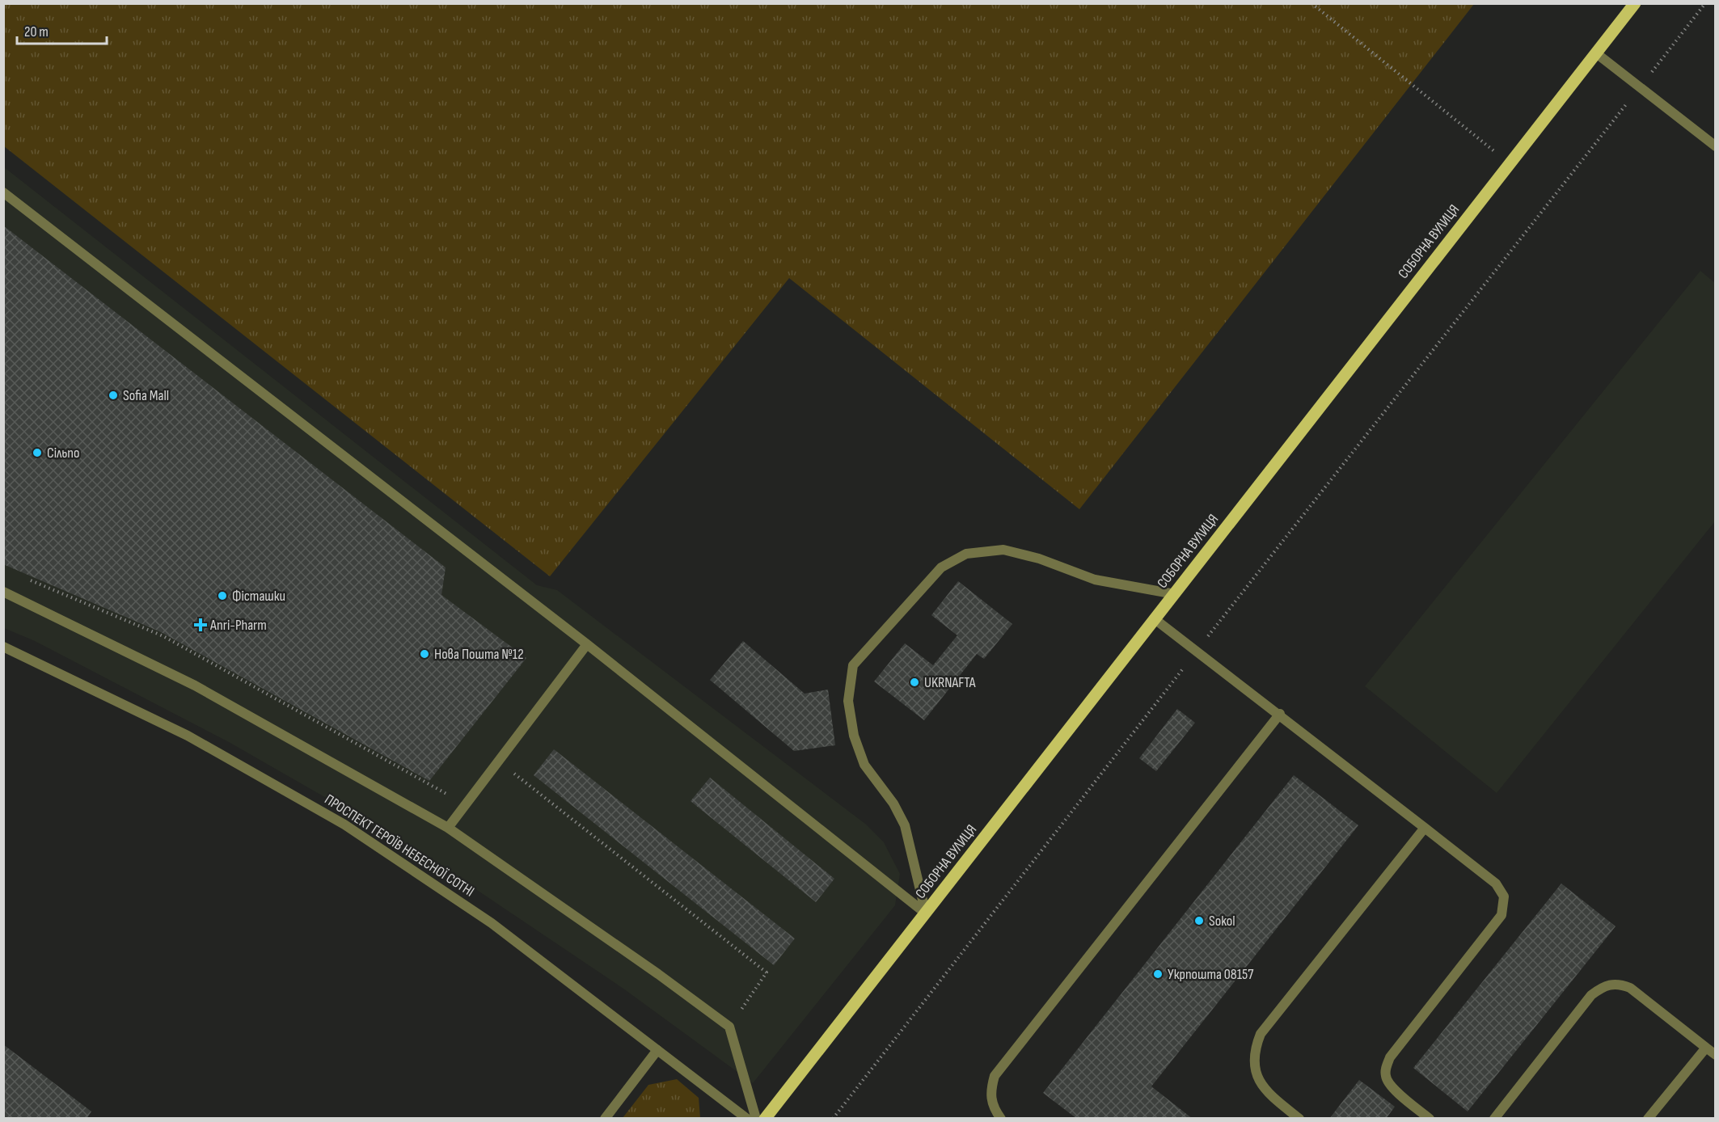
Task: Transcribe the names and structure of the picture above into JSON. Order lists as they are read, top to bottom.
{
  "streets": {
    "main road": ["СОБОРНА ВУЛИЦЯ"],
    "street": ["ПРОСПЕКТ ГЕРОЇВ НЕБЕСНОЇ СОТНІ"]
  },
  "places": {
    "other": [
      "Sofia Mall",
      "Сільпо",
      "Фісташки",
      "Нова Пошта №12",
      "UKRNAFTA",
      "Sokol",
      "Укрпошта 08157"
    ],
    "health": ["Anri-Pharm"]
  },
  "scale_bar": "20 m"
}
